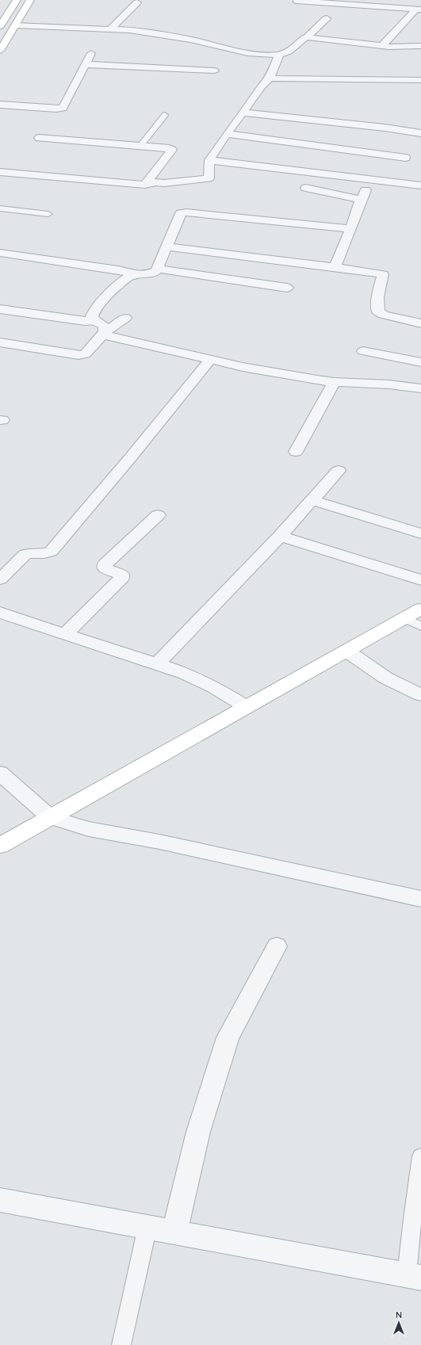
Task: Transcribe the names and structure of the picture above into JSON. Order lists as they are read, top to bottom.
{
  "north": "top"
}
